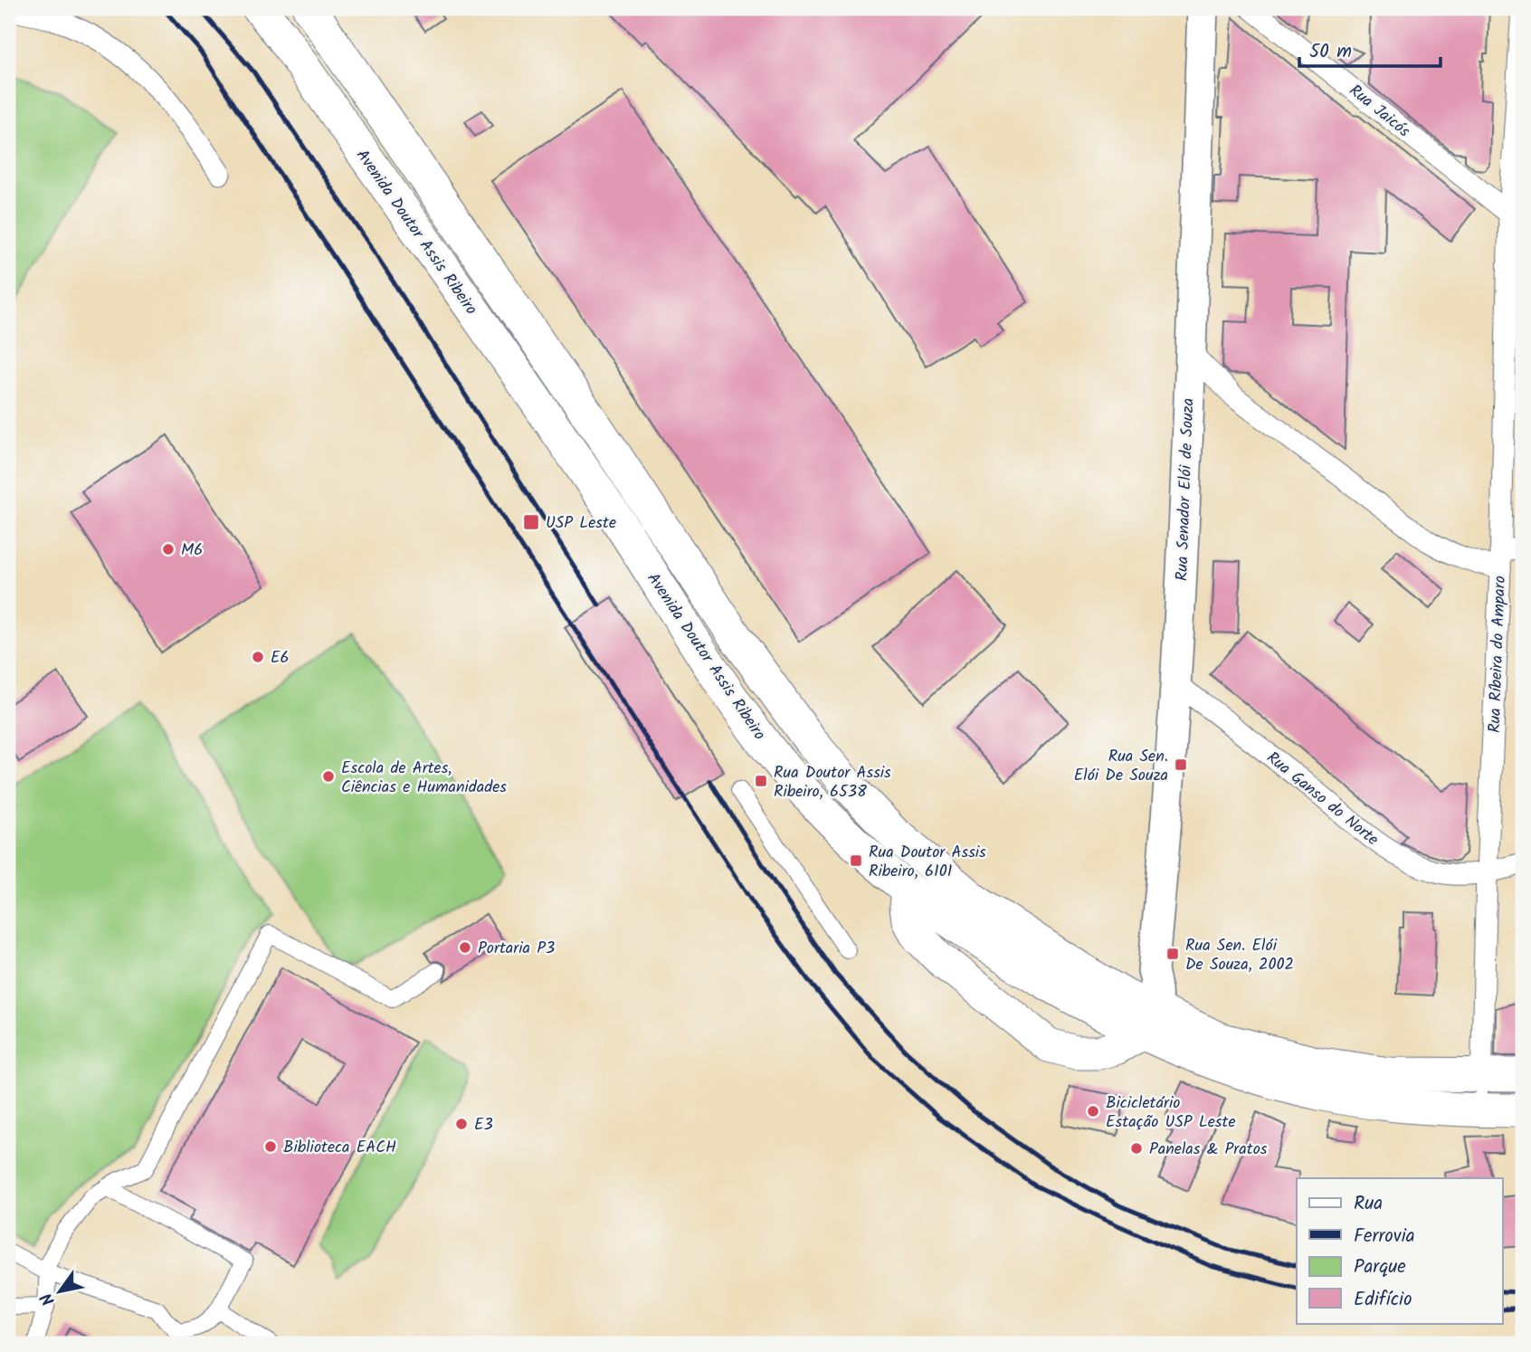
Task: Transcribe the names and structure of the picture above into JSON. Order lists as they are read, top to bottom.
{
  "streets": {
    "main road": ["Avenida Doutor Assis Ribeiro", "Rua Senador Elói de Souza"],
    "street": ["Rua Jaicós", "Rua Ríbeira do Amparo", "Rua Ganso do Norte"]
  },
  "crossings": [
    ["Rua Jaicós", "Rua Ríbeira do Amparo"],
    ["Avenida Doutor Assis Ribeiro", "Rua Senador Elói de Souza"],
    ["Avenida Doutor Assis Ribeiro", "Rua Ríbeira do Amparo"],
    ["Rua Senador Elói de Souza", "Rua Ganso do Norte"],
    ["Rua Ríbeira do Amparo", "Rua Ganso do Norte"]
  ],
  "places": {
    "transit": [
      "USP Leste",
      "Rua Sen. Elói De Souza",
      "Rua Doutor Assis Ribeiro, 6538",
      "Rua Doutor Assis Ribeiro, 6101",
      "Rua Sen. Elói De Souza, 2002"
    ],
    "other": [
      "M6",
      "E6",
      "Escola de Artes, Ciências e Humanidades",
      "Portaria P3",
      "Bicicletário Estação USP Leste",
      "E3",
      "Biblioteca EACH",
      "Panelas & Pratos"
    ]
  },
  "legend": [
    "Rua",
    "Ferrovia",
    "Parque",
    "Edifício"
  ],
  "scale_bar": "50 m",
  "north": "bottom left"
}
